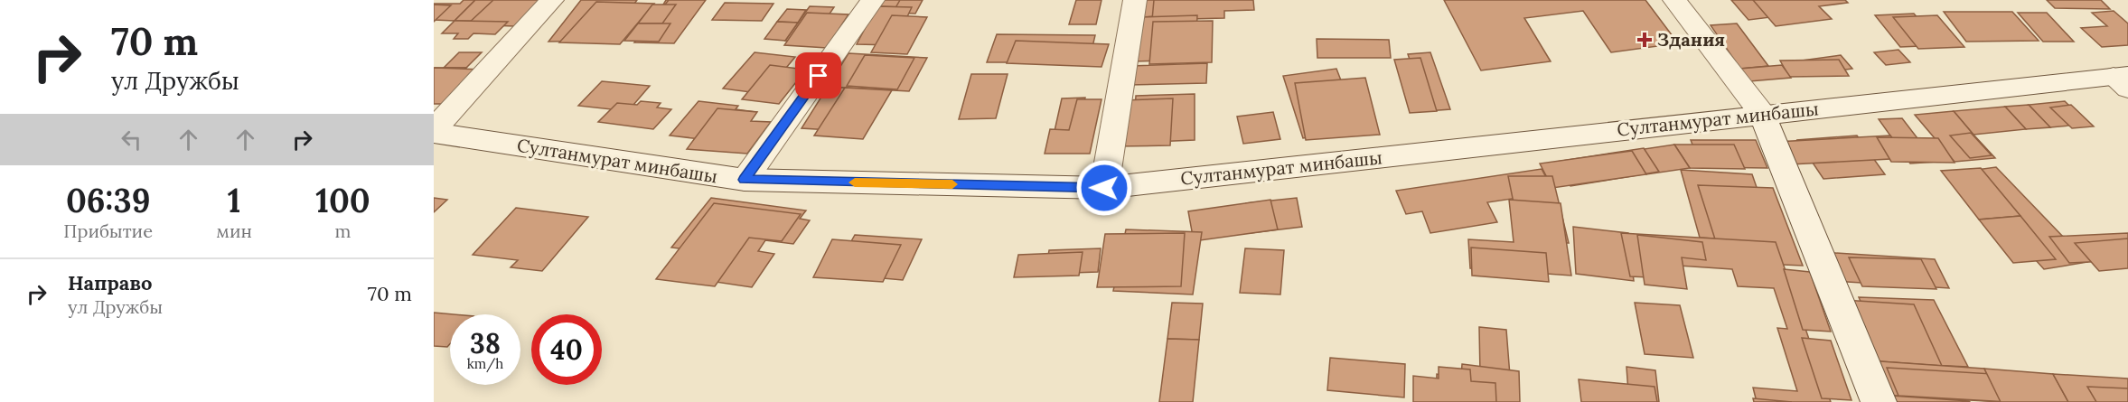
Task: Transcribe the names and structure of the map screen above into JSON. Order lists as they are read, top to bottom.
{
  "streets": {
    "street": ["Султанмурат минбашы"]
  },
  "places": {
    "health": ["Здания"]
  },
  "page": {
    "turn": ["70 m", "ул Дружбы"],
    "eta": [
      "06:39",
      "Прибытие",
      "1",
      "мин",
      "100",
      "m"
    ],
    "list": [
      {
        "name": "Направо",
        "note": "ул Дружбы",
        "value": "70 m"
      }
    ],
    "speed": "38 km/h",
    "limit": "40"
  }
}
